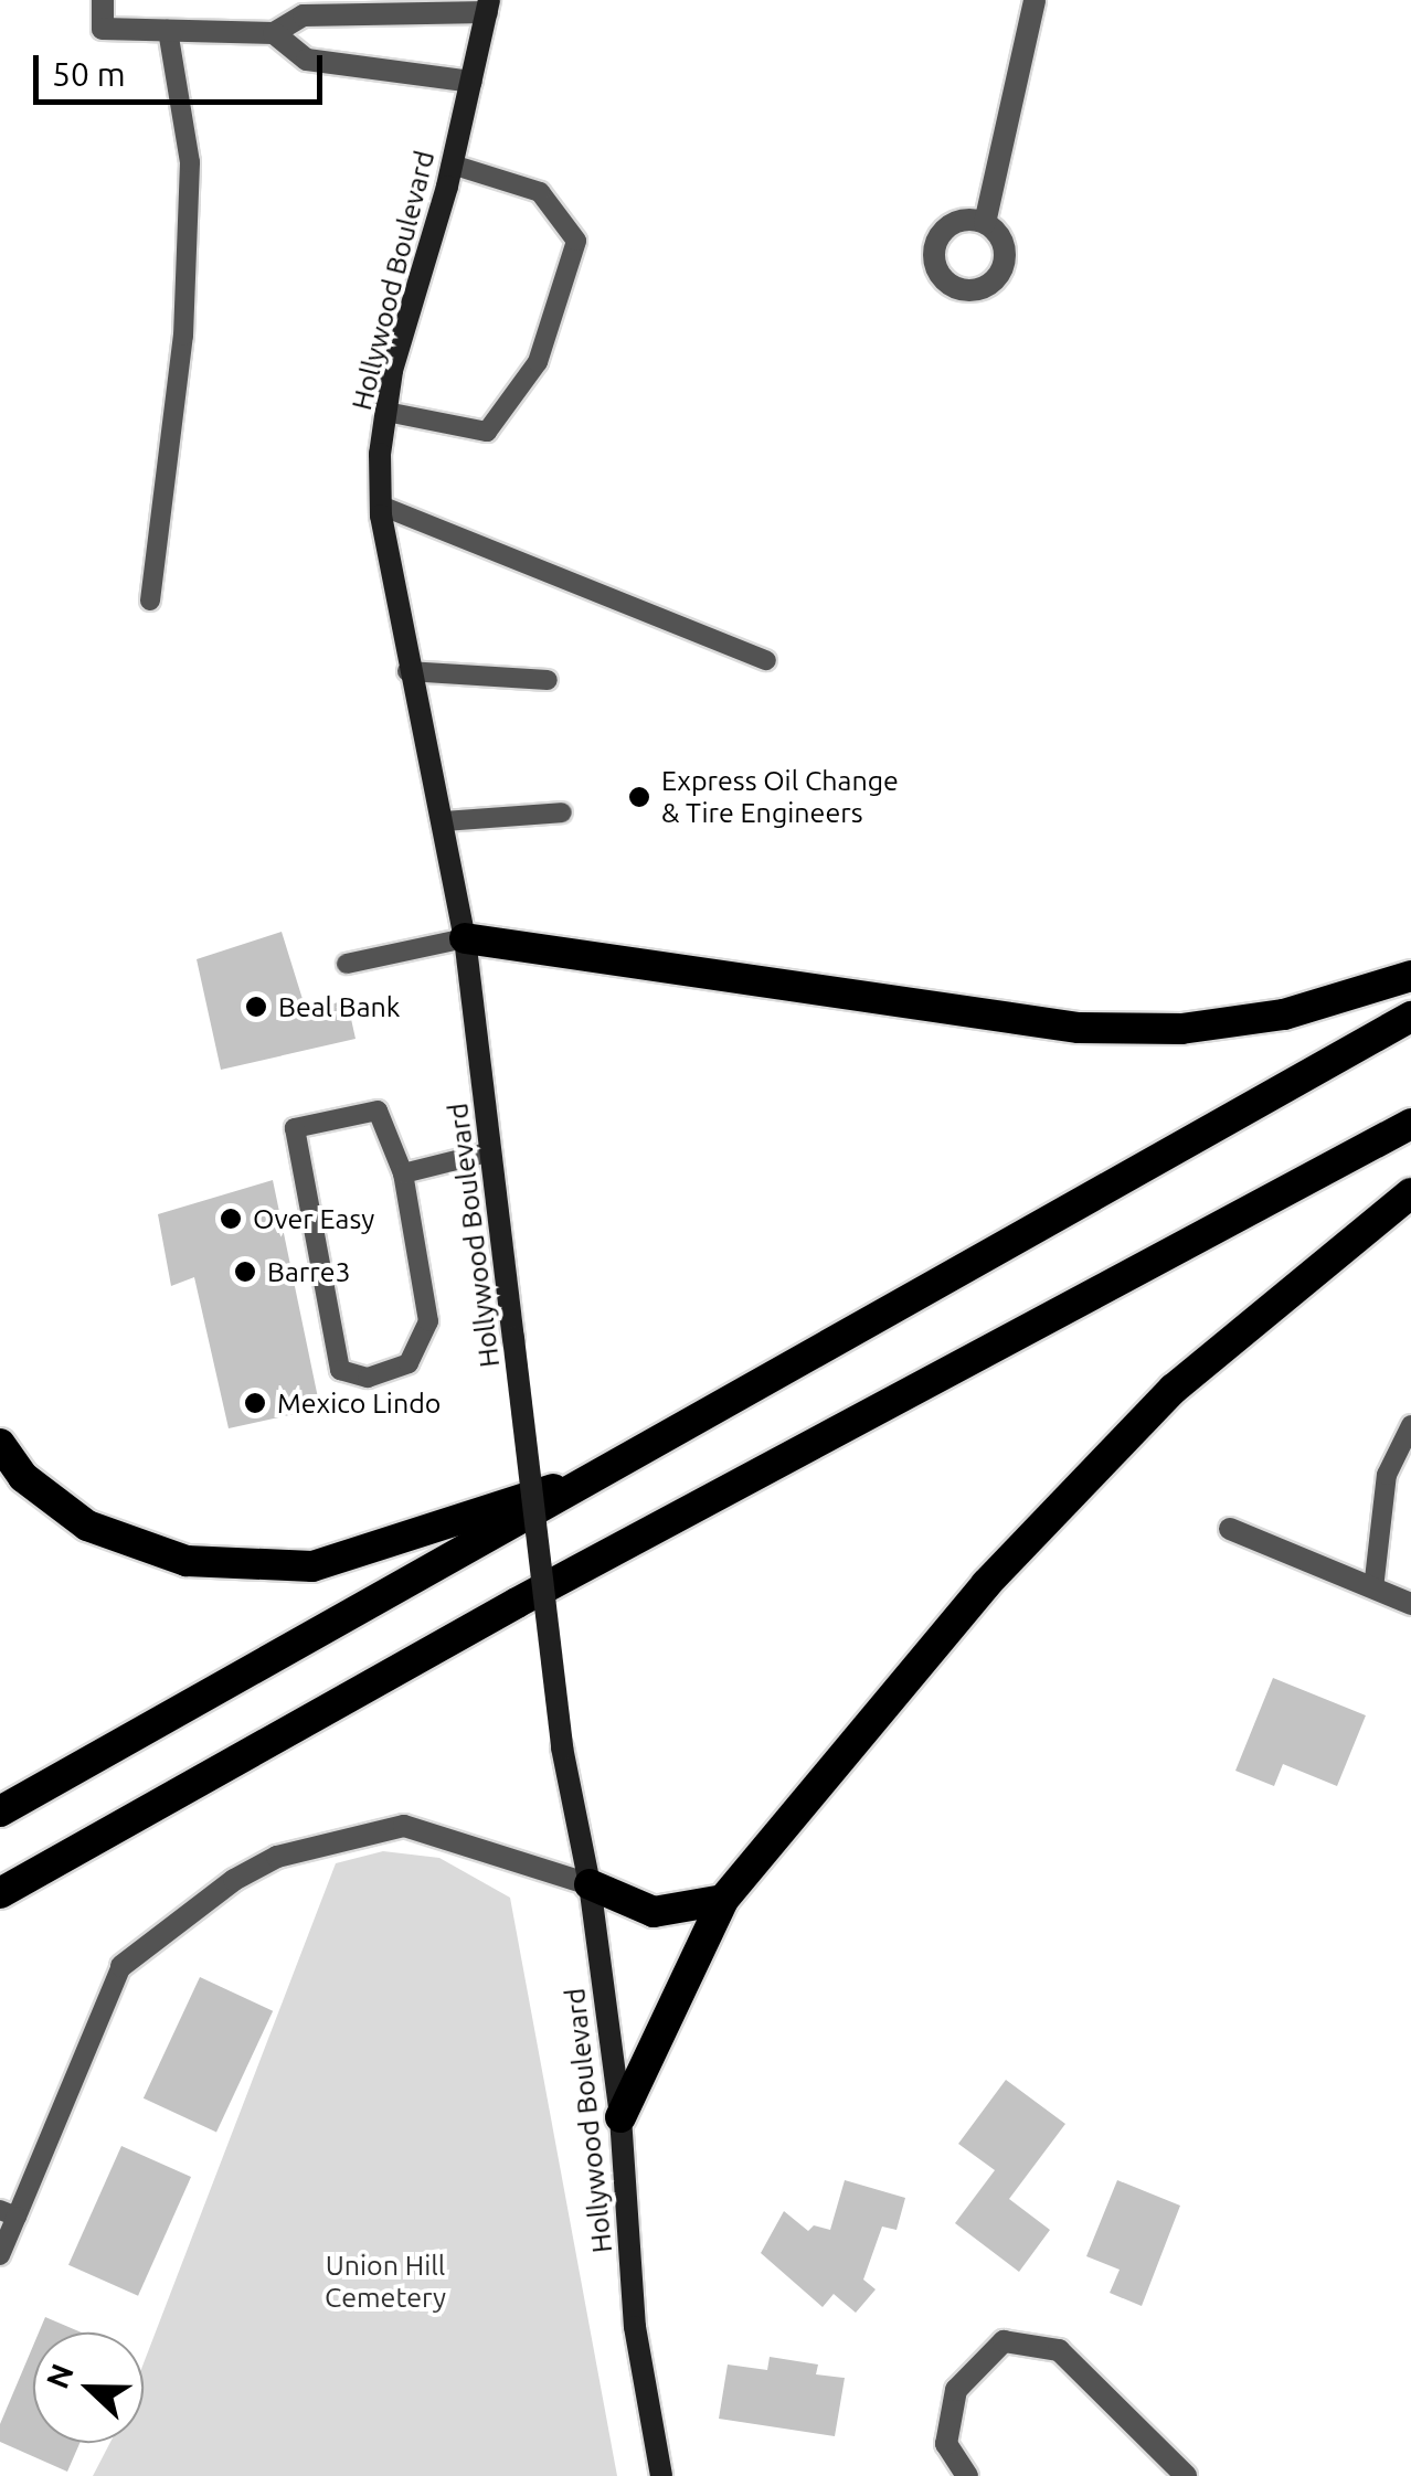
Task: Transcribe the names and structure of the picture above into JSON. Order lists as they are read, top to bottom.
{
  "streets": {
    "main road": ["Hollywood Boulevard"]
  },
  "parks": ["Union Hill Cemetery"],
  "places": [
    "Express Oil Change & Tire Engineers",
    "Beal Bank",
    "Over Easy",
    "Barre3",
    "Mexico Lindo"
  ],
  "scale_bar": "50 m",
  "north": "left"
}
